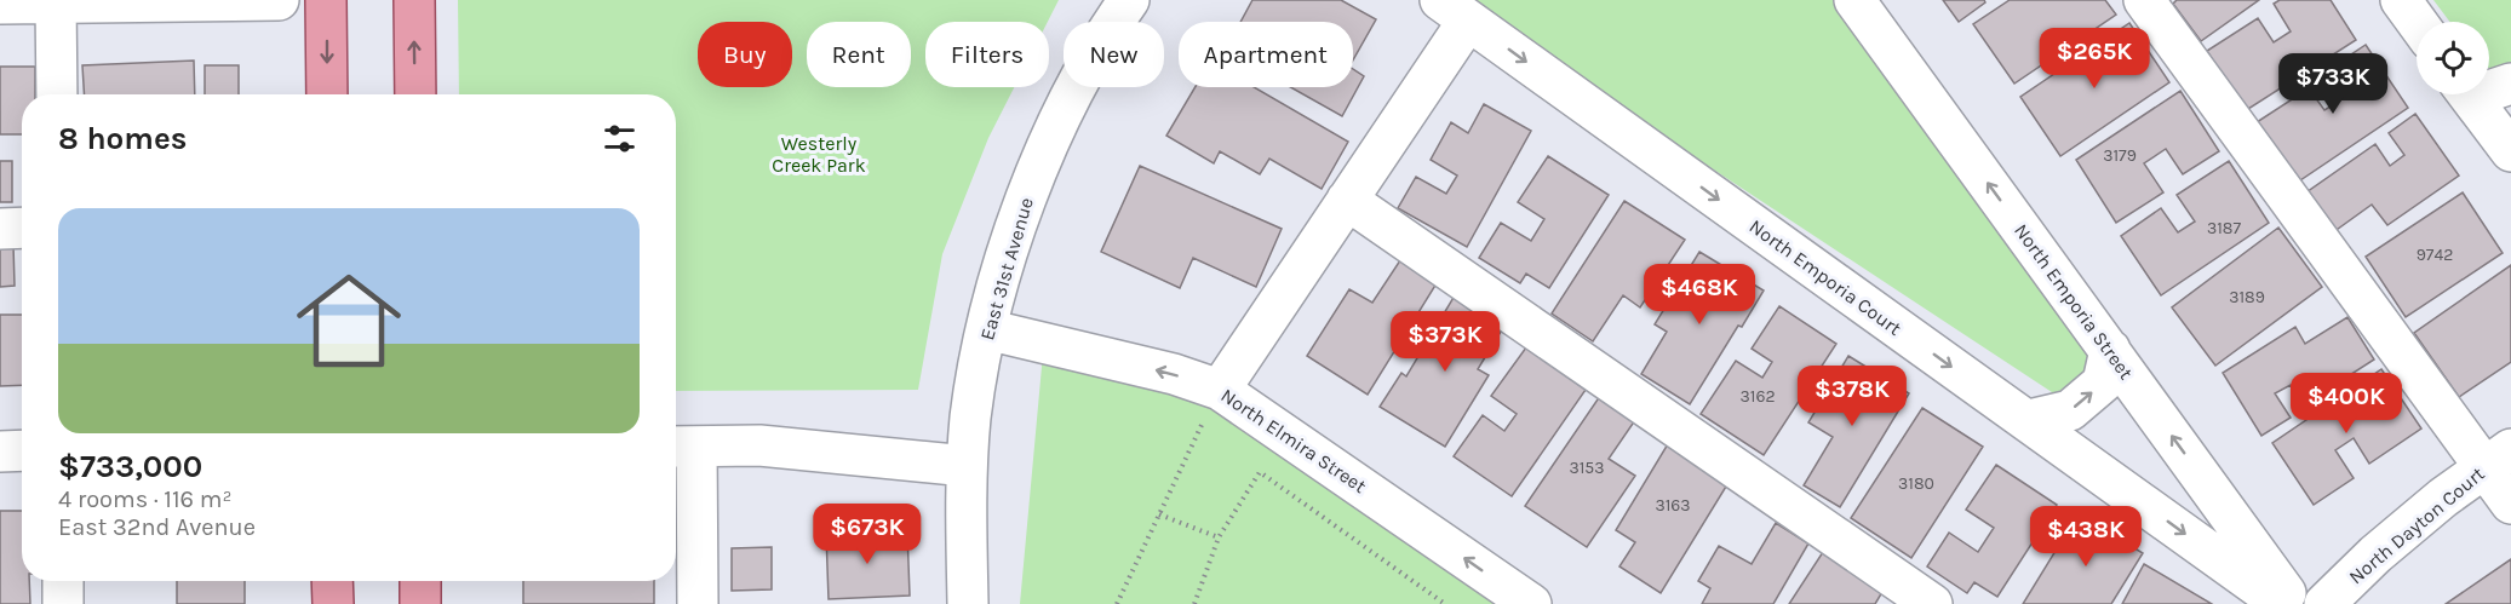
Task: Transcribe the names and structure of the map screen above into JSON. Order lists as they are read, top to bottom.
{
  "streets": {
    "street": [
      "East 31st Avenue",
      "North Emporia Court",
      "North Emporia Street",
      "North Elmira Street",
      "North Dayton Court"
    ]
  },
  "crossings": [
    ["East 31st Avenue", "North Elmira Street"]
  ],
  "parks": ["Westerly Creek Park"],
  "house_numbers": [
    "3179",
    "3187",
    "9742",
    "3189",
    "3162",
    "3153",
    "3180",
    "3163"
  ],
  "page": {
    "chip": [
      "Buy",
      "Rent",
      "Filters",
      "New",
      "Apartment"
    ],
    "price": [
      "$265K",
      "$733K",
      "$468K",
      "$373K",
      "$378K",
      "$400K",
      "$673K",
      "$438K"
    ],
    "heading": "8 homes",
    "list": [
      {
        "name": "$733,000",
        "note": "4 rooms · 116 m² · East 32nd Avenue"
      }
    ]
  }
}
